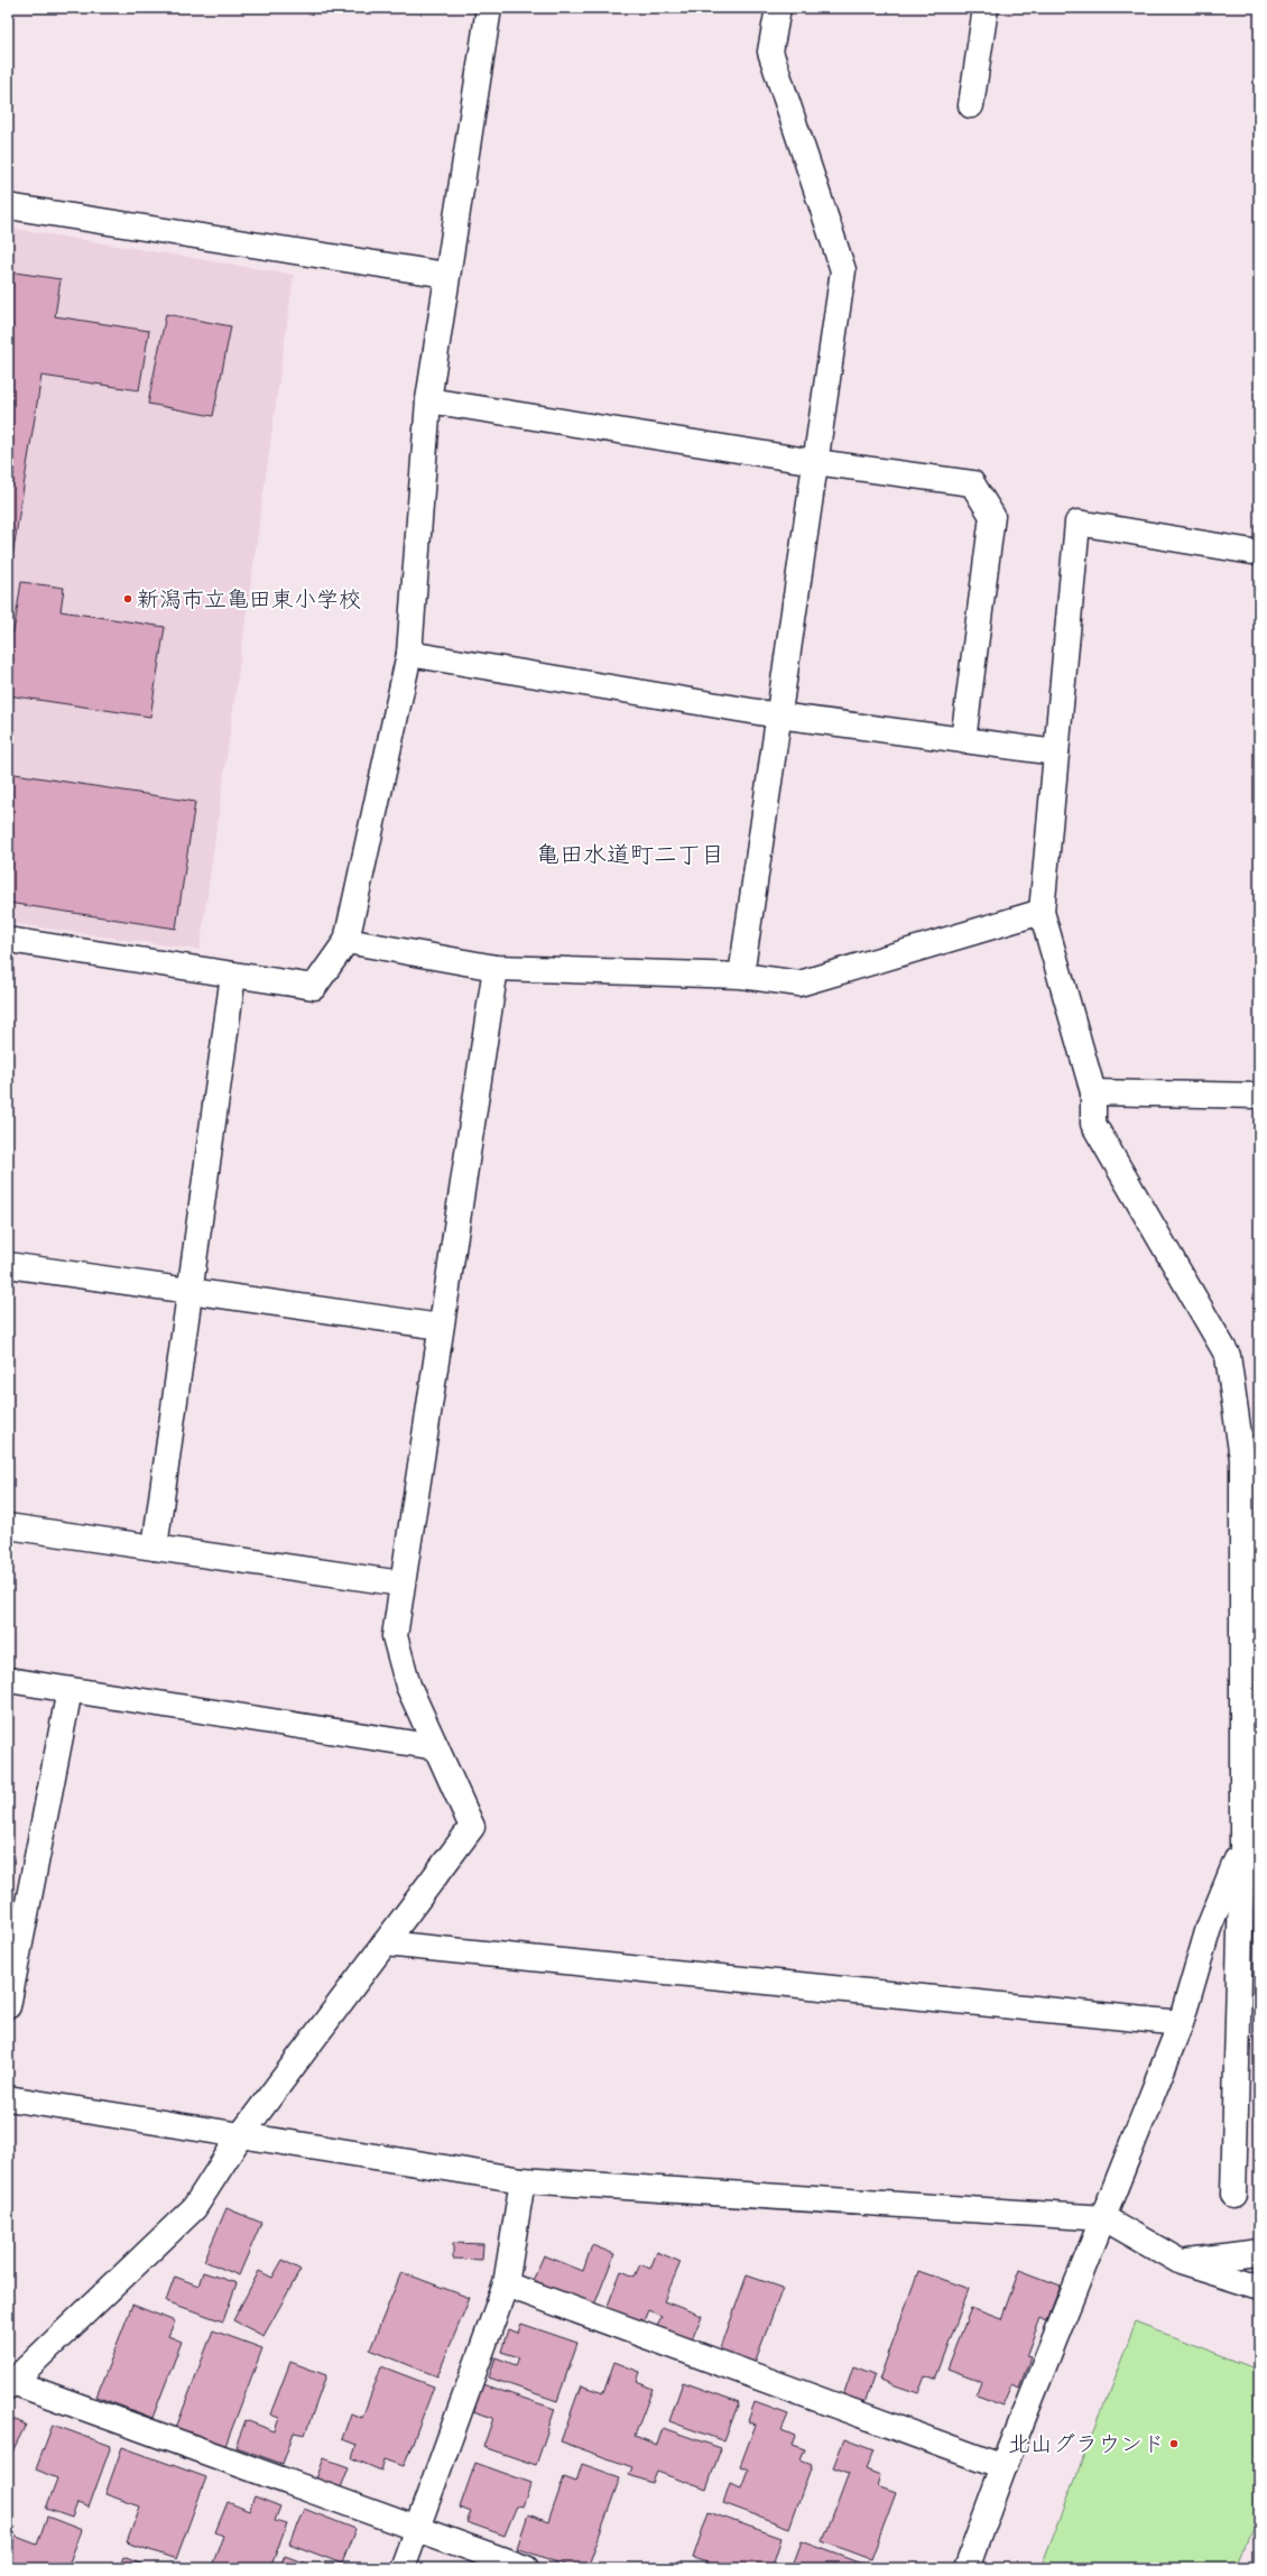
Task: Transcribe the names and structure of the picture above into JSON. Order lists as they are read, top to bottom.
{
  "districts": ["亀田水道町二丁目"],
  "places": ["新潟市立亀田東小学校", "北山グラウンド"]
}
